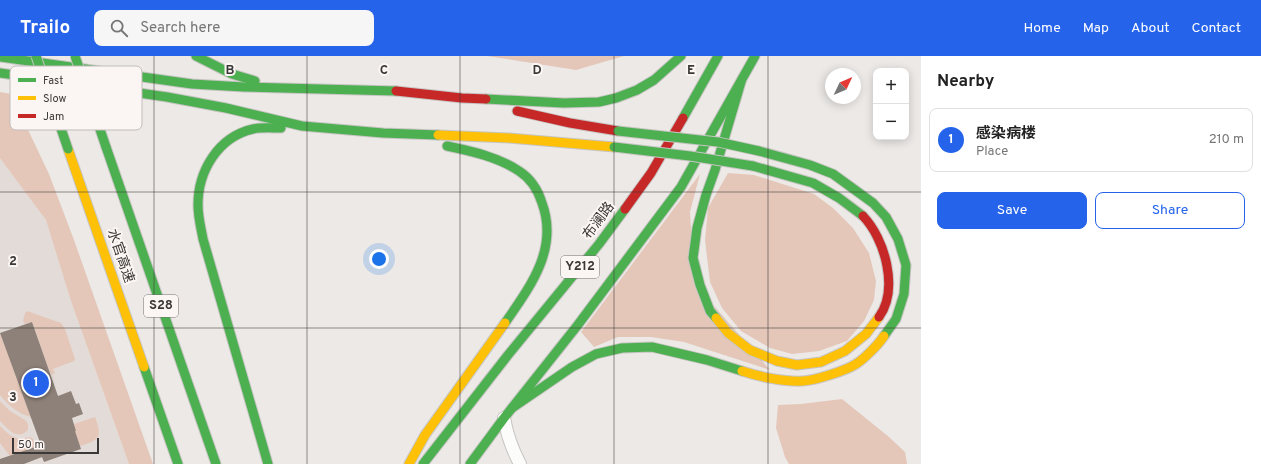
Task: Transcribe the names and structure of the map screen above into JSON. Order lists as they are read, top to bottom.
{
  "streets": {
    "main road": [
      "布澜路",
      "水官高速",
      "Y212",
      "S28"
    ]
  },
  "legend": ["Fast", "Slow", "Jam"],
  "scale_bar": "50 m",
  "north": "top right",
  "page": {
    "header": "Trailo",
    "search": "Search here",
    "nav": [
      "Home",
      "Map",
      "About",
      "Contact"
    ],
    "heading": "Nearby",
    "map_buttons": ["+", "−"],
    "list": [
      {
        "mark": "1",
        "name": "感染病楼",
        "note": "Place",
        "value": "210 m"
      }
    ],
    "buttons": ["Save", "Share"],
    "pins": "1",
    "scale": "50 m"
  },
  "grid": {
    "columns": [
      "B",
      "C",
      "D",
      "E"
    ],
    "rows": ["2", "3"]
  }
}
